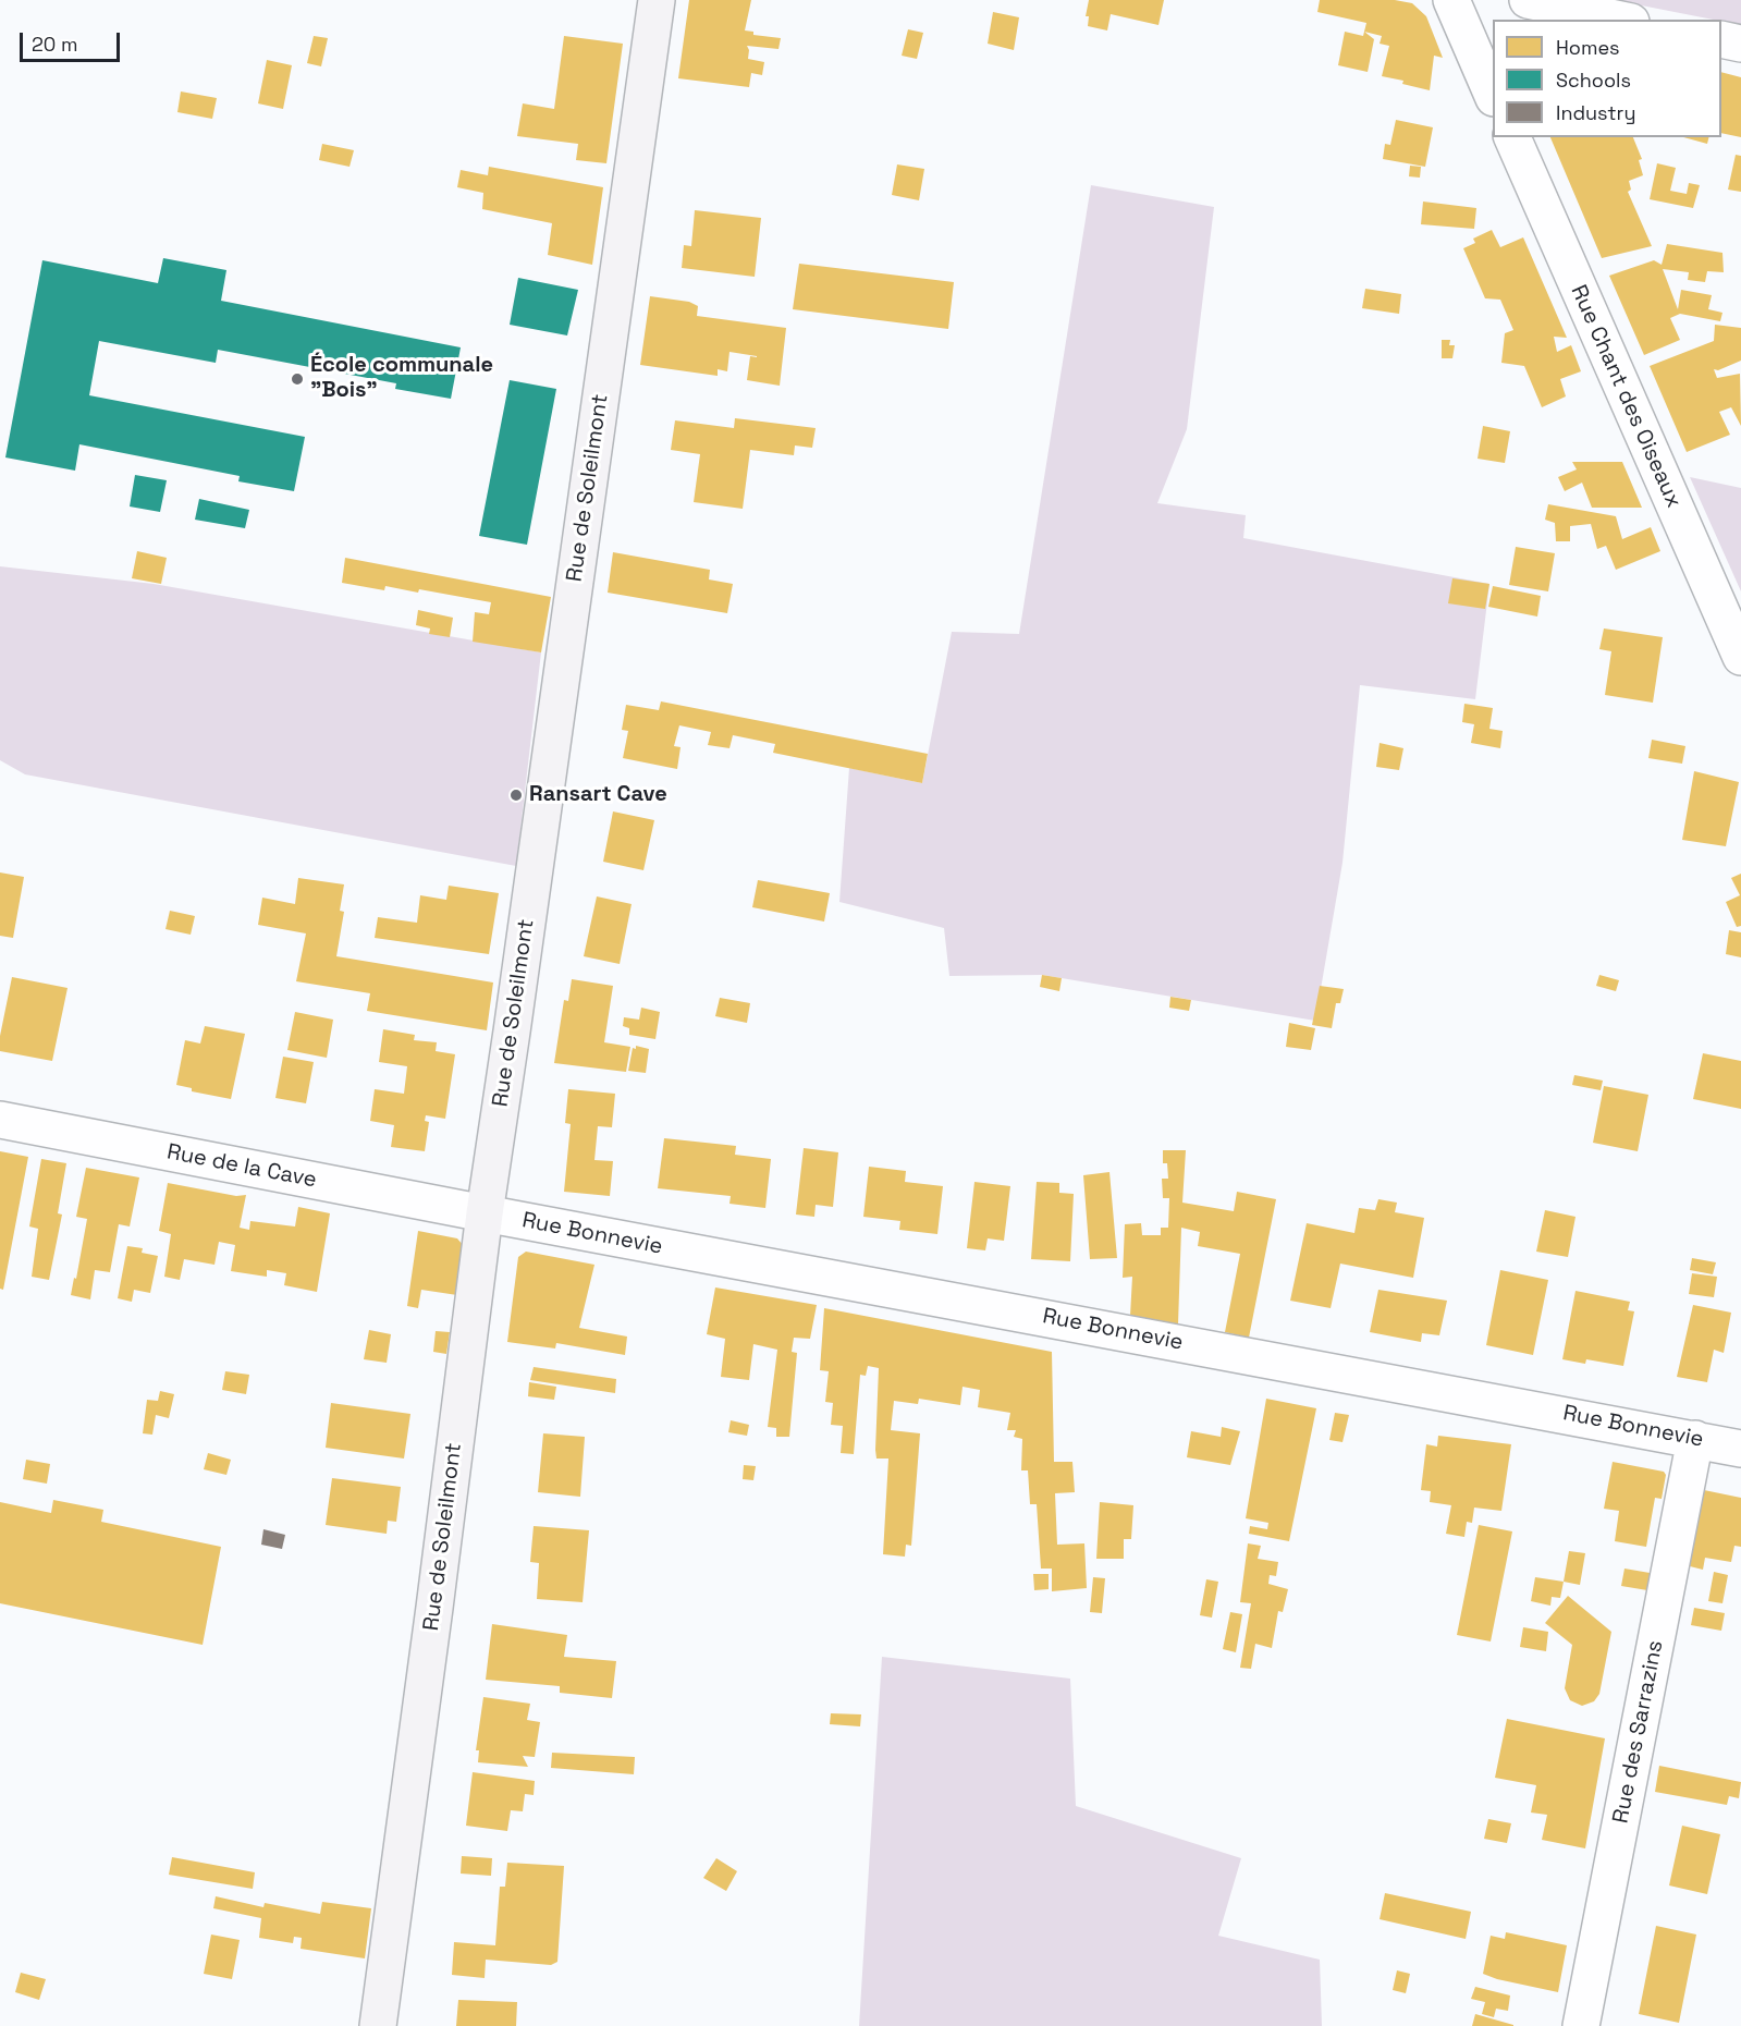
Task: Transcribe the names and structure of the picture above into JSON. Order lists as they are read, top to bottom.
{
  "streets": {
    "street": [
      "Rue Chant des Oiseaux",
      "Rue de Soleilmont",
      "Rue de la Cave",
      "Rue Bonnevie",
      "Rue des Sarrazins"
    ]
  },
  "crossings": [
    ["Rue de Soleilmont", "Rue de la Cave"],
    ["Rue de Soleilmont", "Rue Bonnevie"],
    ["Rue de la Cave", "Rue Bonnevie"],
    ["Rue Bonnevie", "Rue des Sarrazins"]
  ],
  "places": ["École communale \"Bois\"", "Ransart Cave"],
  "legend": ["Homes", "Schools", "Industry"],
  "scale_bar": "20 m"
}
